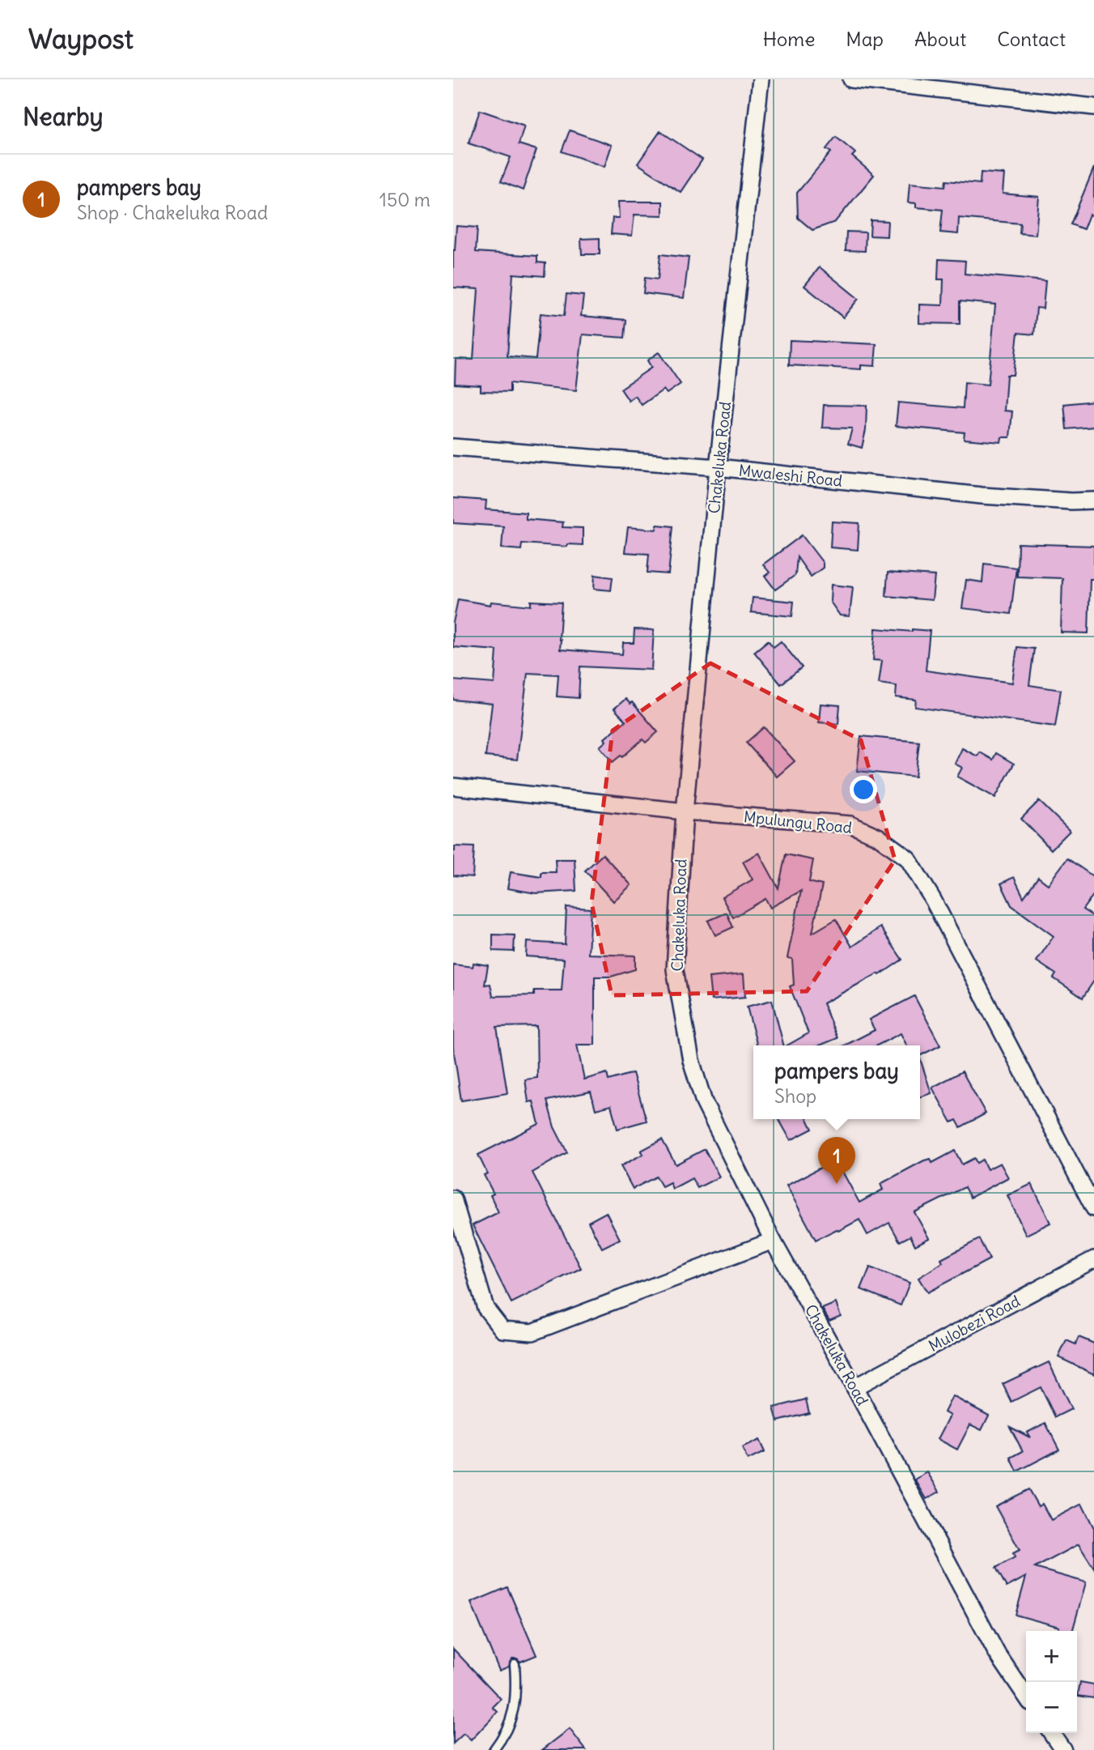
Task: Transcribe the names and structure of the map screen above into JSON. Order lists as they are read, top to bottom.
{
  "streets": {
    "street": [
      "Chakeluka Road",
      "Mwaleshi Road",
      "Mpulungu Road",
      "Mulobezi Road"
    ]
  },
  "crossings": [
    ["Chakeluka Road", "Mwaleshi Road"],
    ["Chakeluka Road", "Mpulungu Road"],
    ["Chakeluka Road", "Mulobezi Road"]
  ],
  "page": {
    "header": "Waypost",
    "nav": [
      "Home",
      "Map",
      "About",
      "Contact"
    ],
    "heading": "Nearby",
    "list": [
      {
        "mark": "1",
        "name": "pampers bay",
        "note": "Shop · Chakeluka Road",
        "value": "150 m"
      }
    ],
    "popup": ["pampers bay", "Shop"],
    "pins": "1",
    "map_buttons": ["+", "−"]
  }
}
